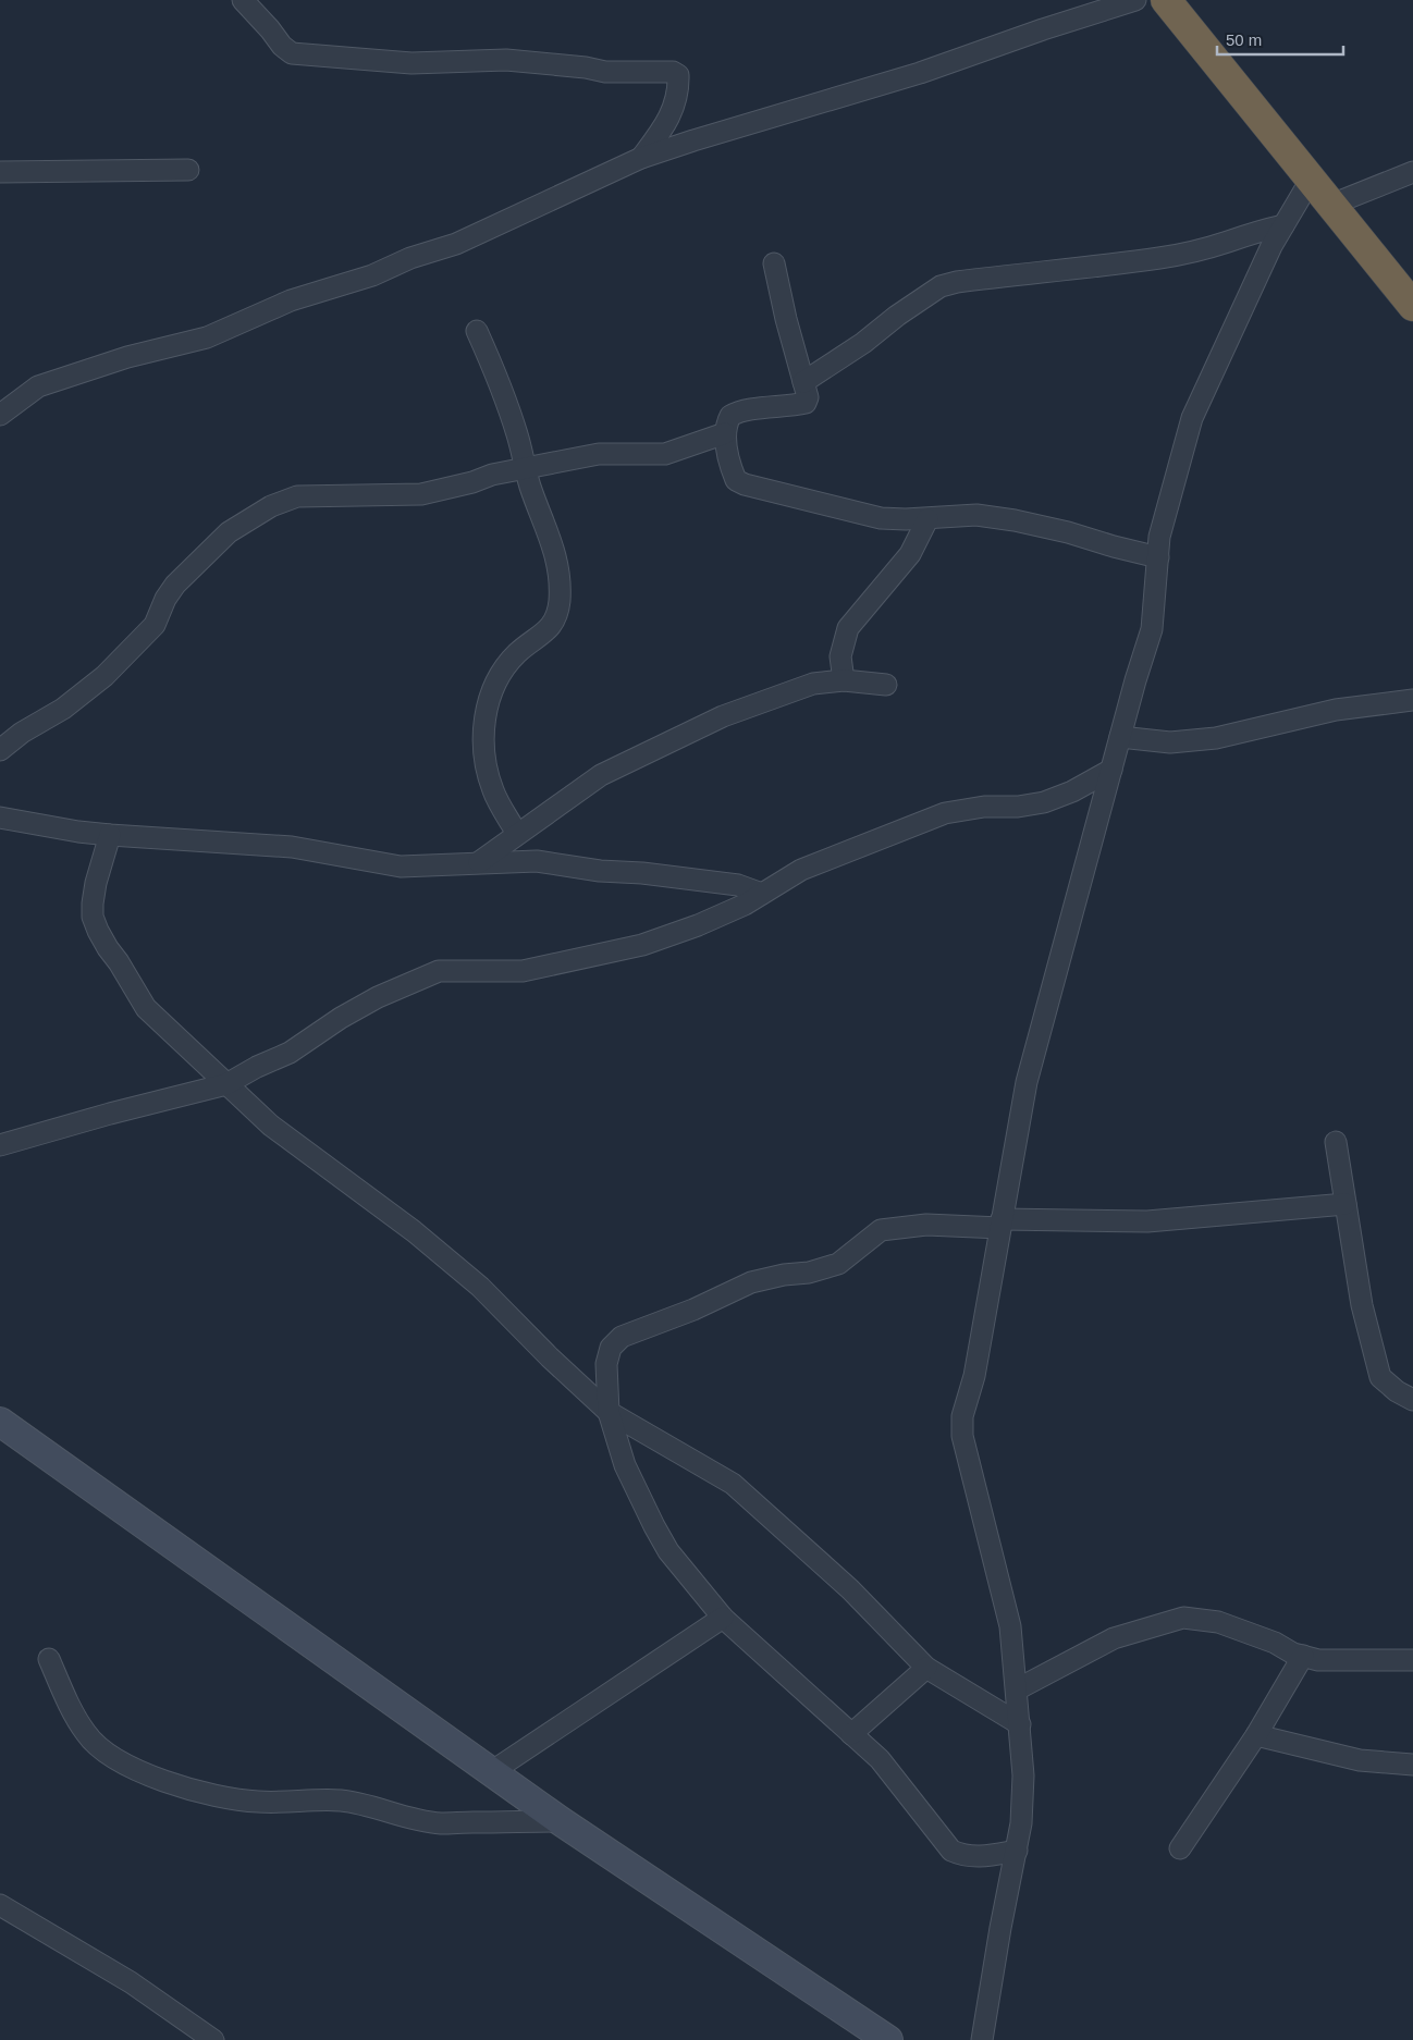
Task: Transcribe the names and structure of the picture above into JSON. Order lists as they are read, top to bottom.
{
  "scale_bar": "50 m"
}
